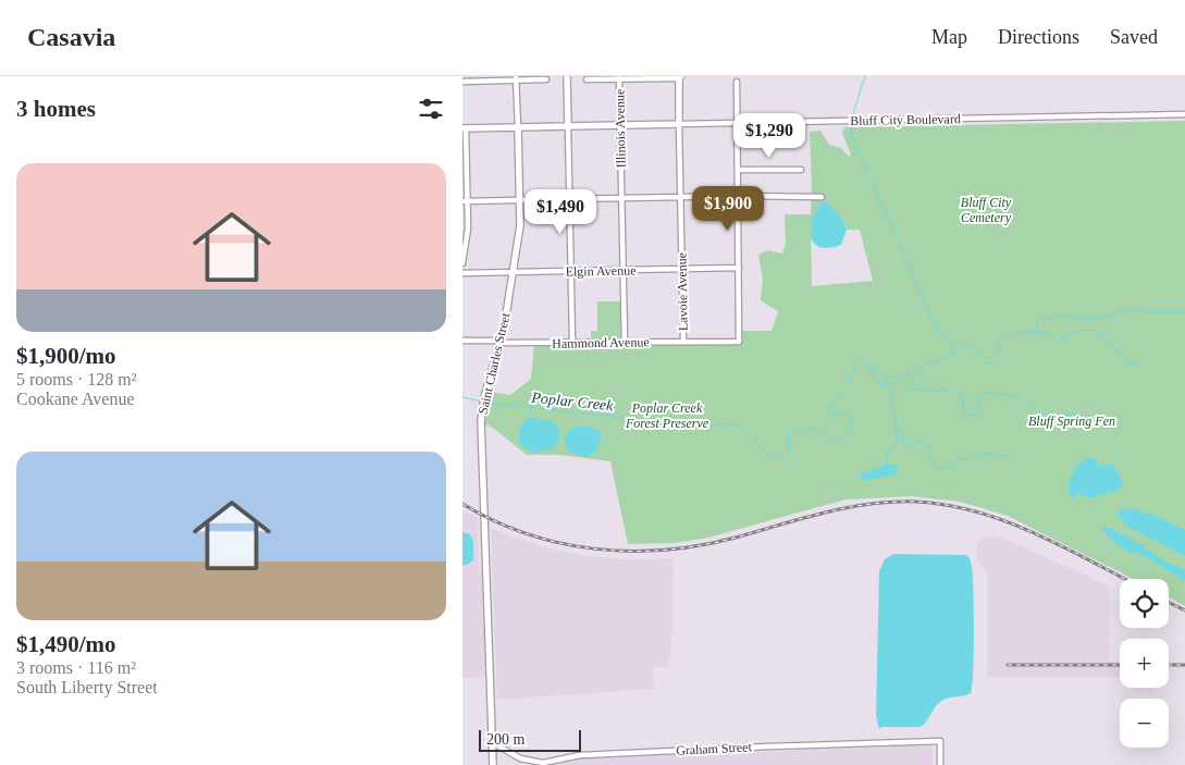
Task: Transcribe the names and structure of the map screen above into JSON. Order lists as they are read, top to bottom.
{
  "streets": {
    "main road": ["Bluff City Boulevard", "Lavoie Avenue", "Saint Charles Street"],
    "street": [
      "Illinois Avenue",
      "Elgin Avenue",
      "Hammond Avenue",
      "Graham Street"
    ]
  },
  "crossings": [
    ["Bluff City Boulevard", "Illinois Avenue"],
    ["Bluff City Boulevard", "Lavoie Avenue"],
    ["Bluff City Boulevard", "Saint Charles Street"],
    ["Illinois Avenue", "Elgin Avenue"],
    ["Illinois Avenue", "Hammond Avenue"],
    ["Elgin Avenue", "Lavoie Avenue"],
    ["Elgin Avenue", "Hammond Avenue"],
    ["Elgin Avenue", "Saint Charles Street"],
    ["Lavoie Avenue", "Hammond Avenue"],
    ["Hammond Avenue", "Saint Charles Street"],
    ["Saint Charles Street", "Graham Street"]
  ],
  "water": ["Poplar Creek"],
  "parks": ["Bluff City Cemetery", "Poplar Creek Forest Preserve", "Bluff Spring Fen"],
  "scale_bar": "200 m",
  "page": {
    "header": "Casavia",
    "nav": ["Map", "Directions", "Saved"],
    "heading": "3 homes",
    "price": ["$1,290", "$1,900", "$1,490"],
    "list": [
      {
        "name": "$1,900/mo",
        "note": "5 rooms · 128 m² · Cookane Avenue"
      },
      {
        "name": "$1,490/mo",
        "note": "3 rooms · 116 m² · South Liberty Street"
      }
    ],
    "map_buttons": ["+", "−"],
    "scale": "200 m"
  }
}
